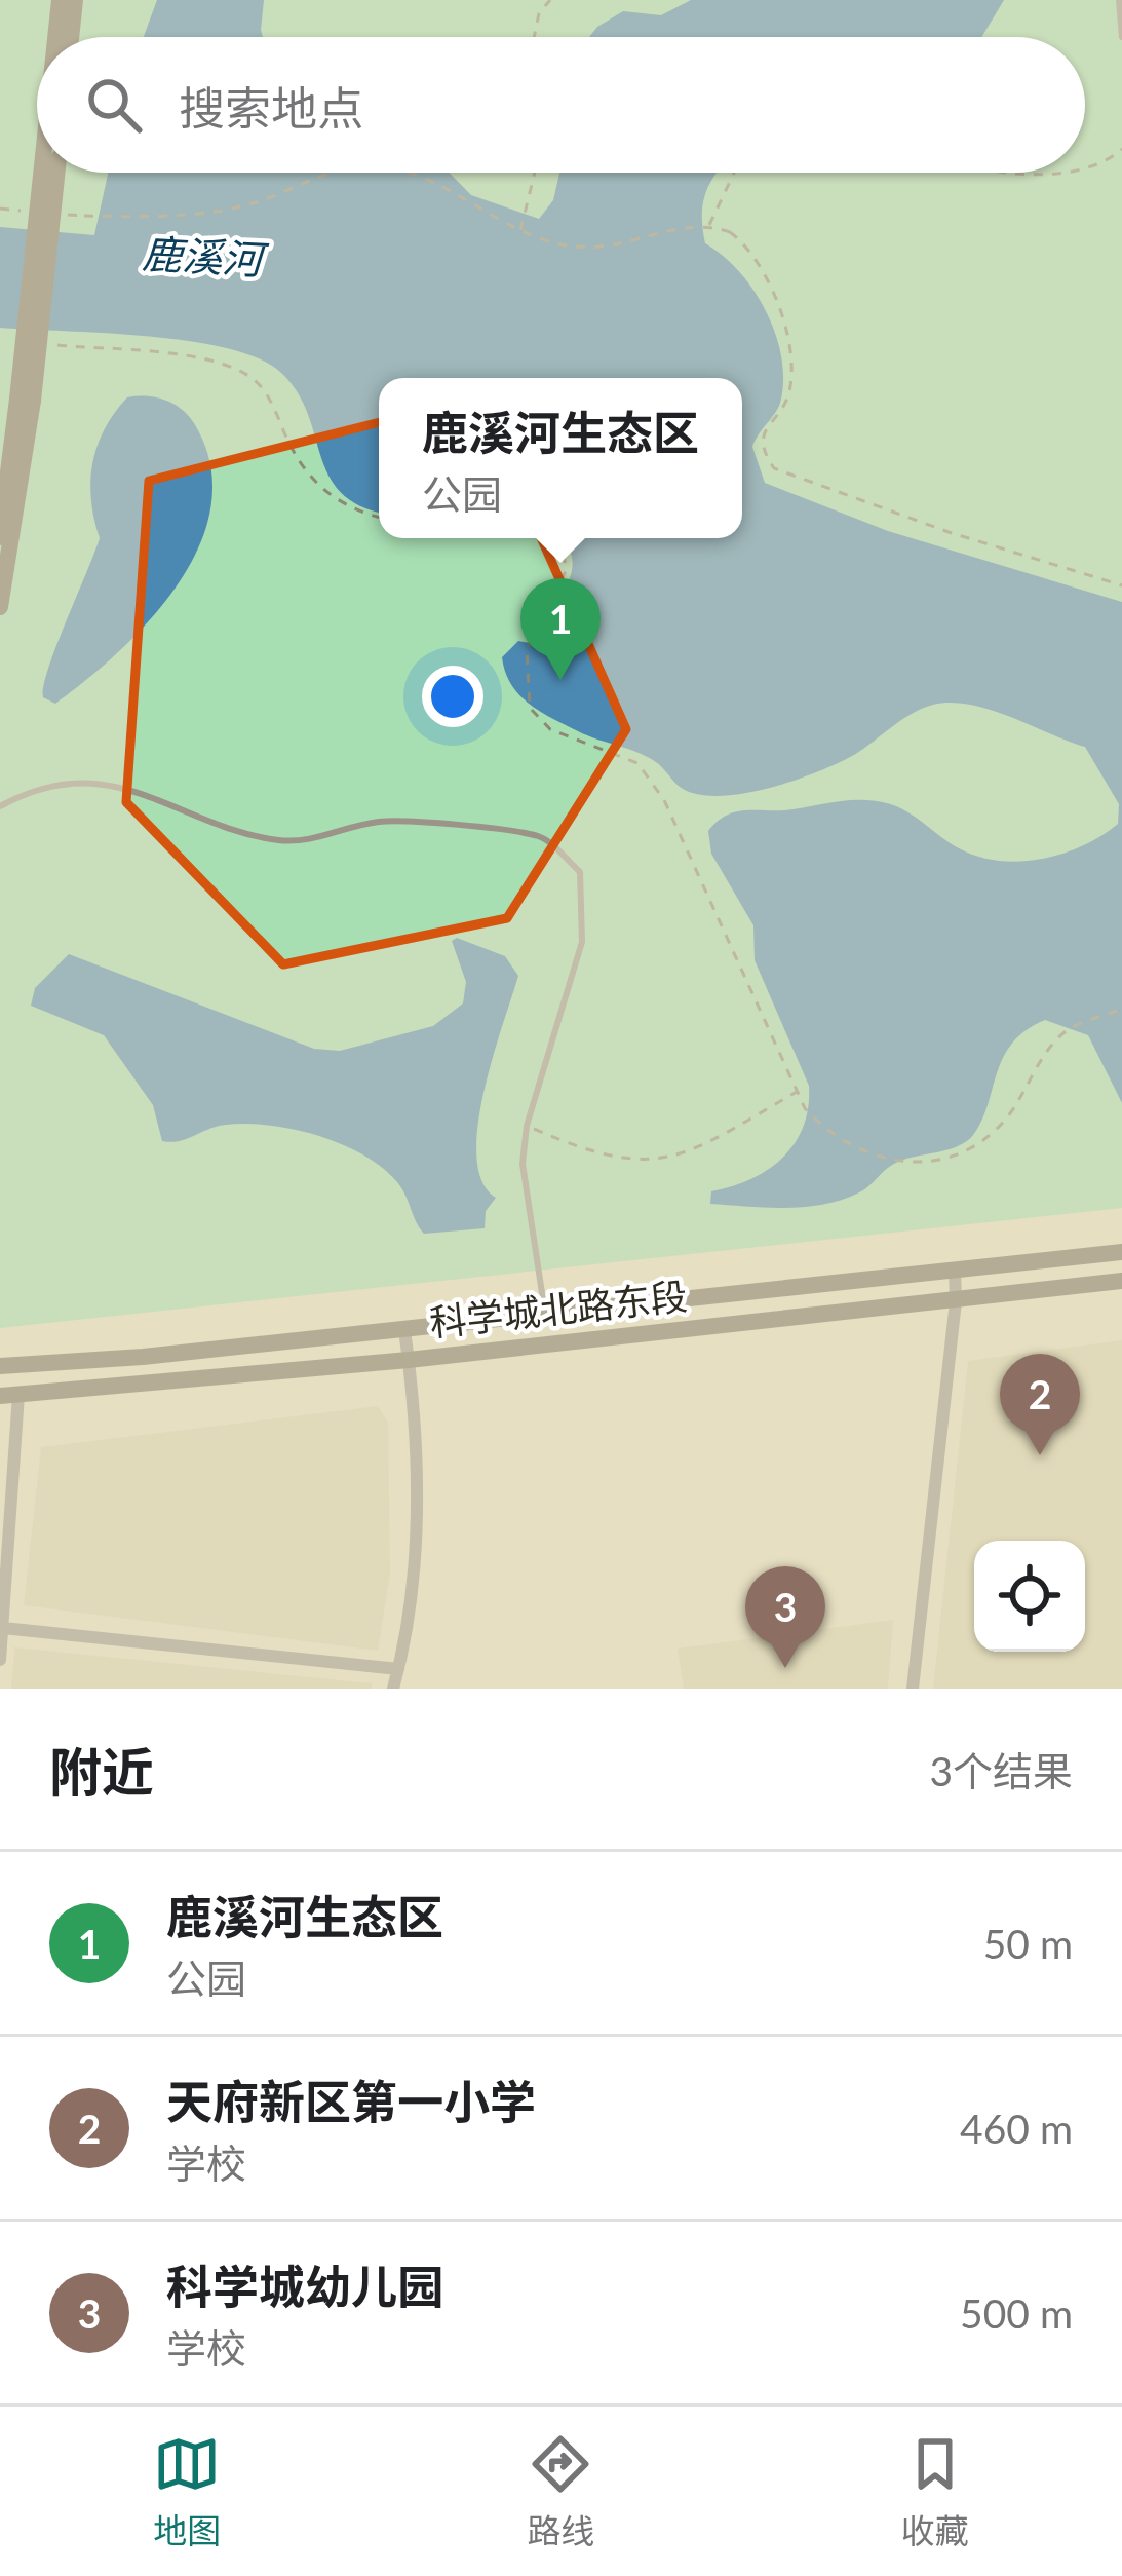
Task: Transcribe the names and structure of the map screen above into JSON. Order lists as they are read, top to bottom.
{
  "streets": {
    "main road": ["科学城北路东段"]
  },
  "water": ["鹿溪河"],
  "page": {
    "search": "搜索地点",
    "popup": ["鹿溪河生态区", "公园"],
    "pins": ["1", "2", "3"],
    "heading": ["附近", "3个结果"],
    "list": [
      {
        "mark": "1",
        "name": "鹿溪河生态区",
        "note": "公园",
        "value": "50 m"
      },
      {
        "mark": "2",
        "name": "天府新区第一小学",
        "note": "学校",
        "value": "460 m"
      },
      {
        "mark": "3",
        "name": "科学城幼儿园",
        "note": "学校",
        "value": "500 m"
      }
    ],
    "nav": ["地图", "路线", "收藏"]
  }
}
